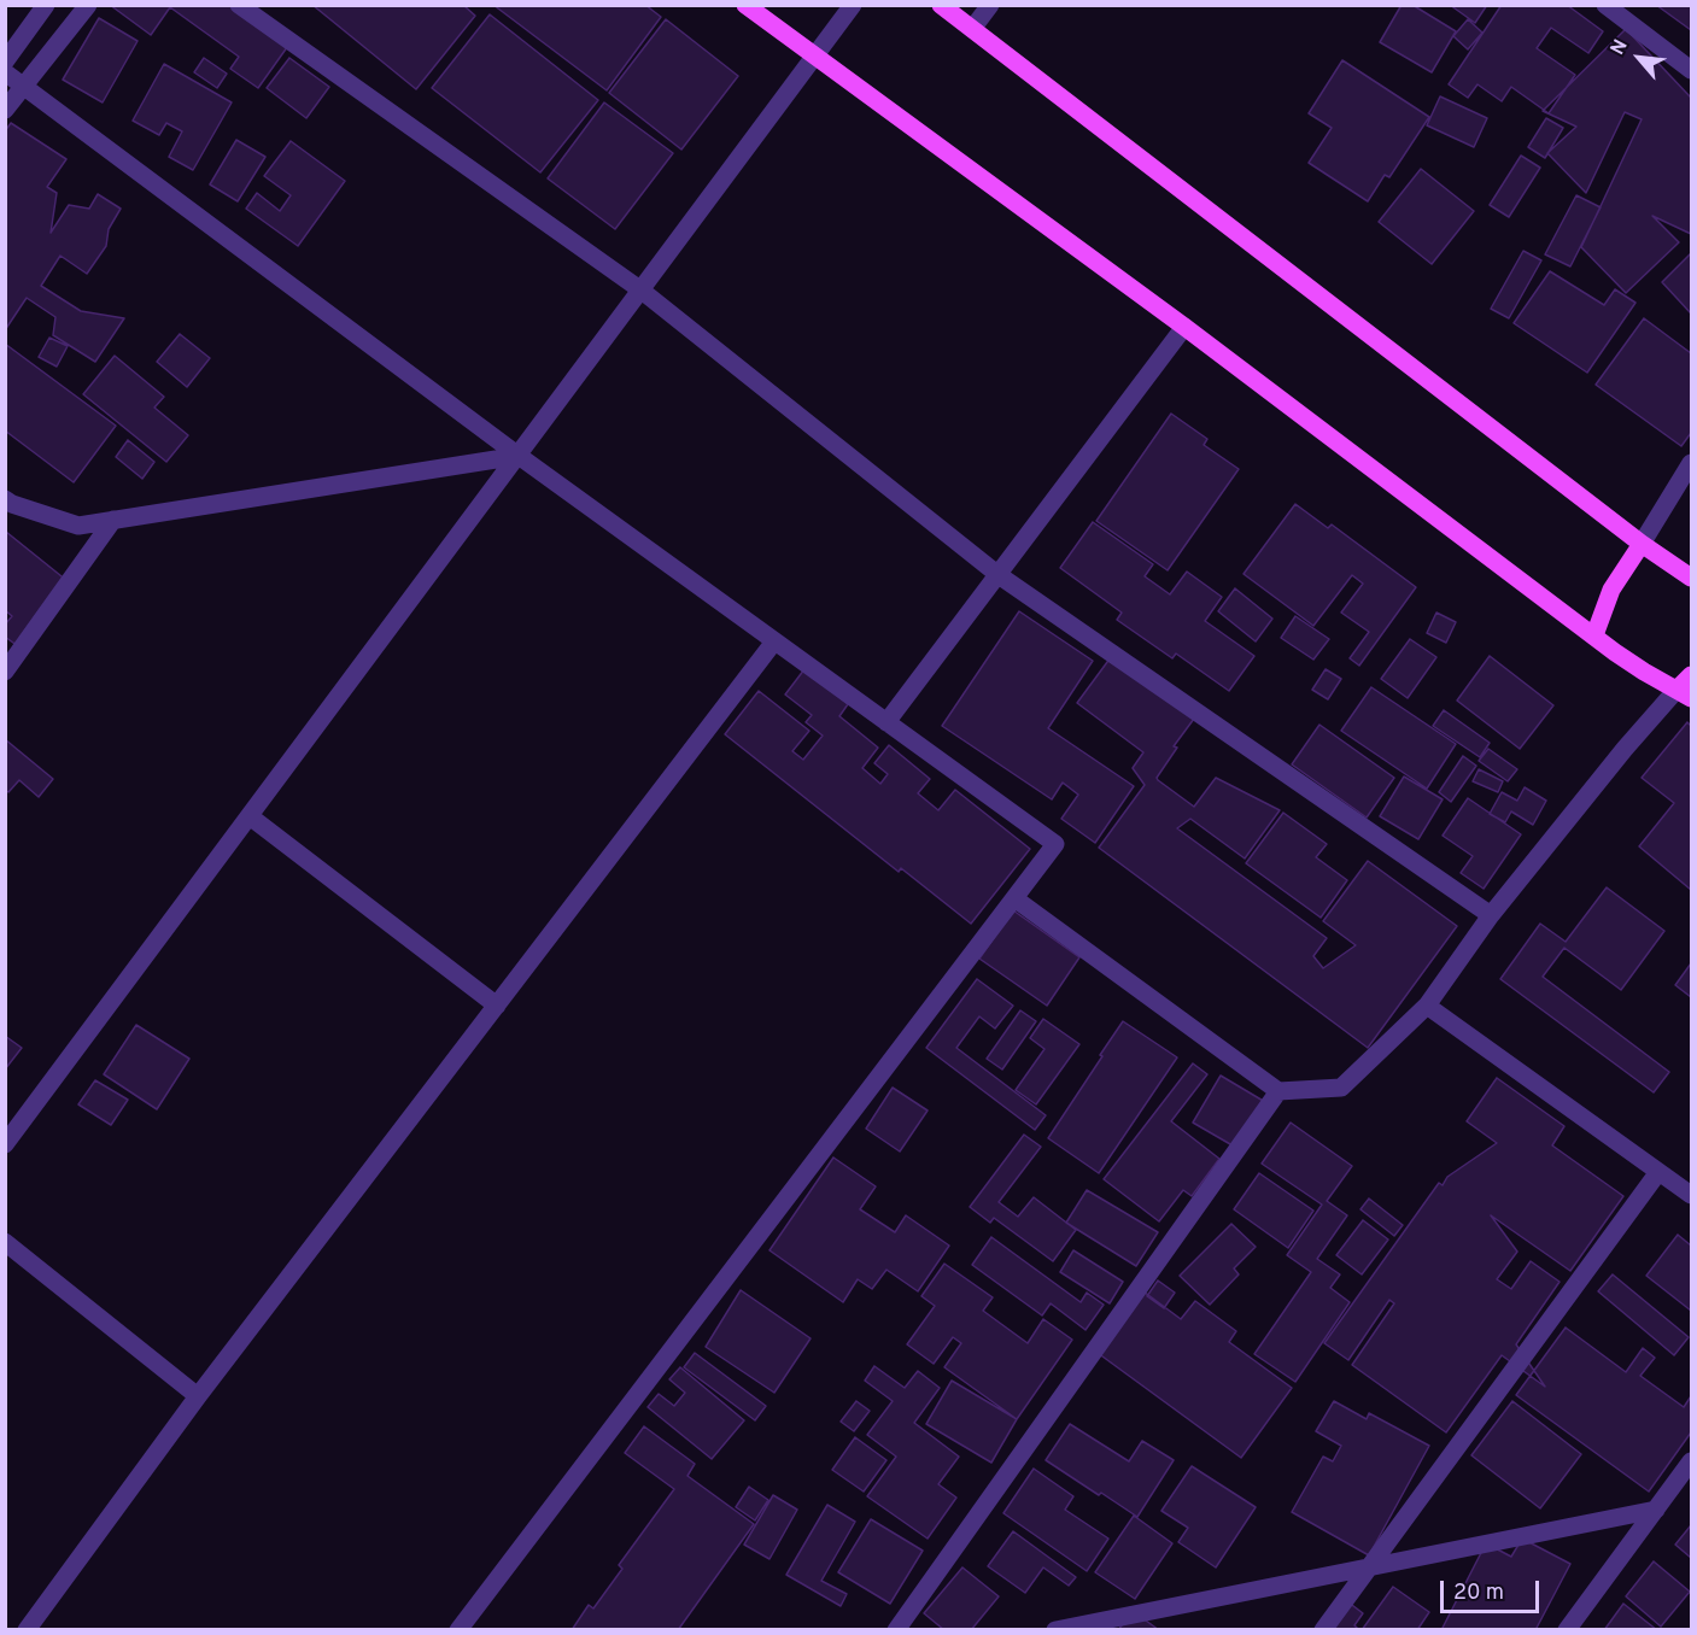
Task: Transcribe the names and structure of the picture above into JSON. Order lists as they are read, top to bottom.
{
  "scale_bar": "20 m",
  "north": "top left"
}
